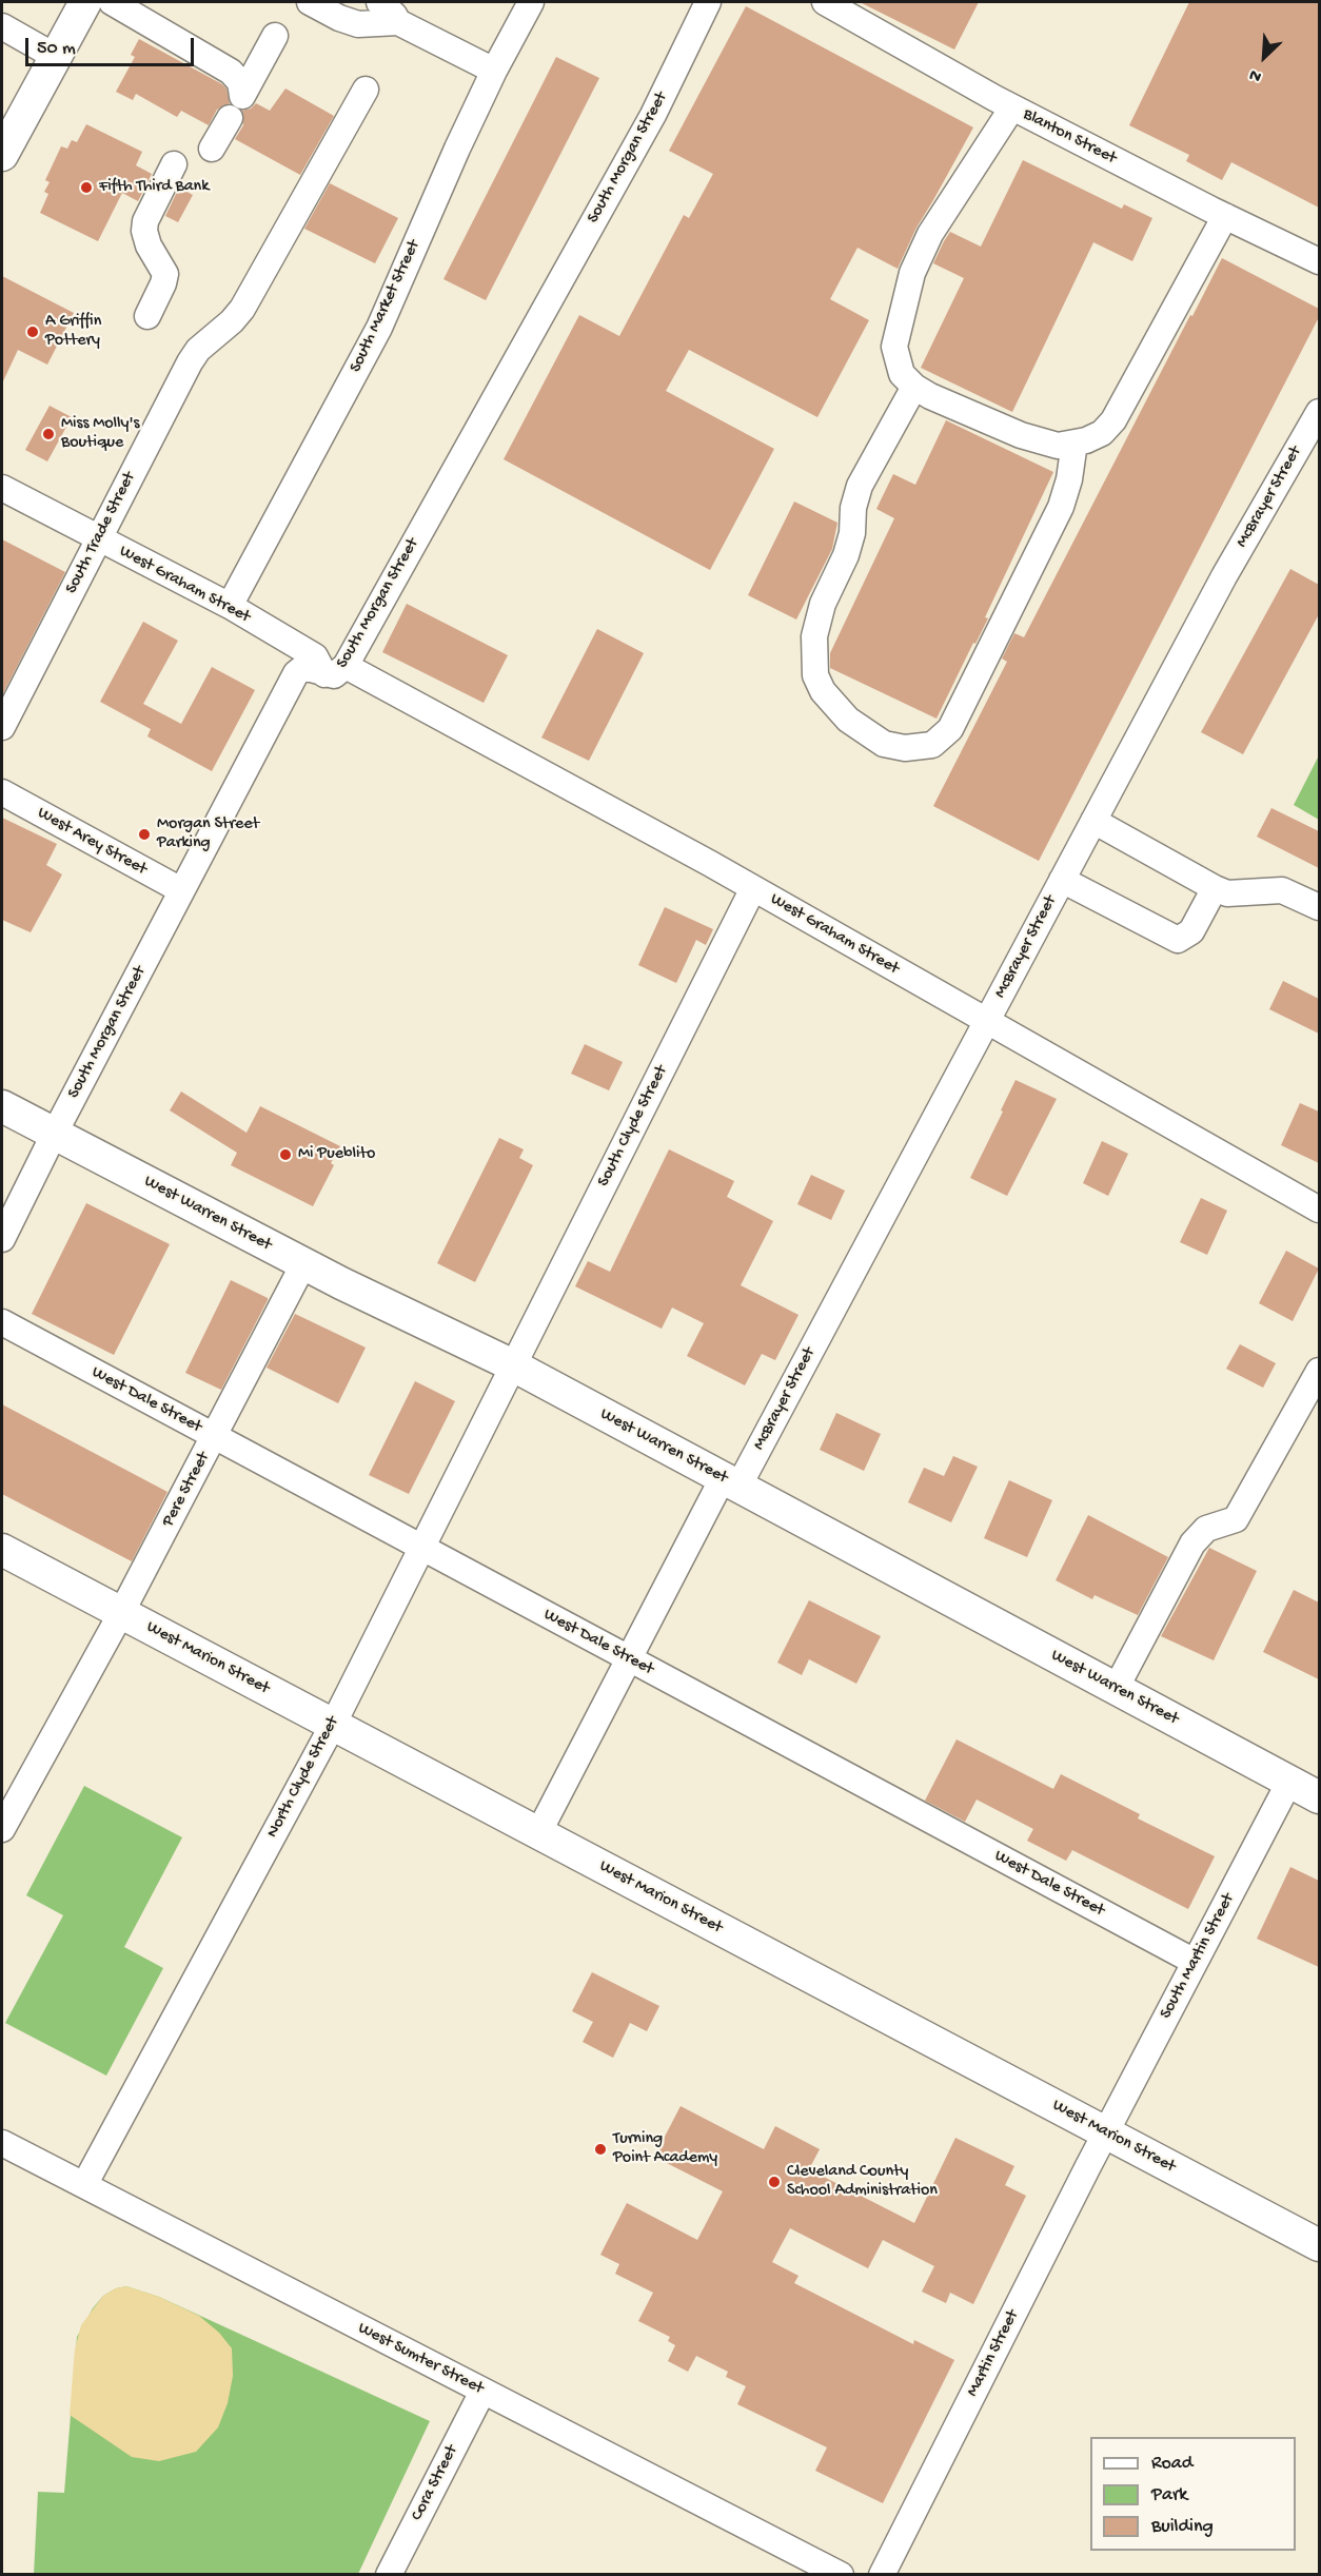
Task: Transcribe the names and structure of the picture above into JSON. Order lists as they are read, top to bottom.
{
  "streets": {
    "main road": ["West Warren Street", "West Marion Street"],
    "street": [
      "Blanton Street",
      "South Morgan Street",
      "South Market Street",
      "McBrayer Street",
      "South Trade Street",
      "West Graham Street",
      "West Arey Street",
      "South Clyde Street",
      "West Dale Street",
      "Pere Street",
      "North Clyde Street",
      "South Martin Street",
      "Martin Street",
      "West Sumter Street",
      "Cora Street"
    ]
  },
  "crossings": [
    ["South Morgan Street", "West Graham Street"],
    ["South Morgan Street", "West Arey Street"],
    ["South Morgan Street", "West Warren Street"],
    ["South Market Street", "West Graham Street"],
    ["McBrayer Street", "West Graham Street"],
    ["McBrayer Street", "West Warren Street"],
    ["McBrayer Street", "West Dale Street"],
    ["McBrayer Street", "West Marion Street"],
    ["South Trade Street", "West Graham Street"],
    ["West Graham Street", "South Clyde Street"],
    ["South Clyde Street", "West Warren Street"],
    ["South Clyde Street", "North Clyde Street"],
    ["West Warren Street", "Pere Street"],
    ["West Warren Street", "North Clyde Street"],
    ["West Warren Street", "South Martin Street"],
    ["West Dale Street", "Pere Street"],
    ["West Dale Street", "North Clyde Street"],
    ["West Dale Street", "South Martin Street"],
    ["Pere Street", "West Marion Street"],
    ["West Marion Street", "North Clyde Street"],
    ["West Marion Street", "South Martin Street"],
    ["West Marion Street", "Martin Street"],
    ["North Clyde Street", "West Sumter Street"],
    ["South Martin Street", "Martin Street"],
    ["West Sumter Street", "Cora Street"]
  ],
  "places": [
    "Fifth Third Bank",
    "A Griffin Pottery",
    "Miss Molly's Boutique",
    "Morgan Street Parking",
    "Mi Pueblito",
    "Turning Point Academy",
    "Cleveland County School Administration"
  ],
  "legend": ["Road", "Park", "Building"],
  "scale_bar": "50 m",
  "north": "bottom left"
}
